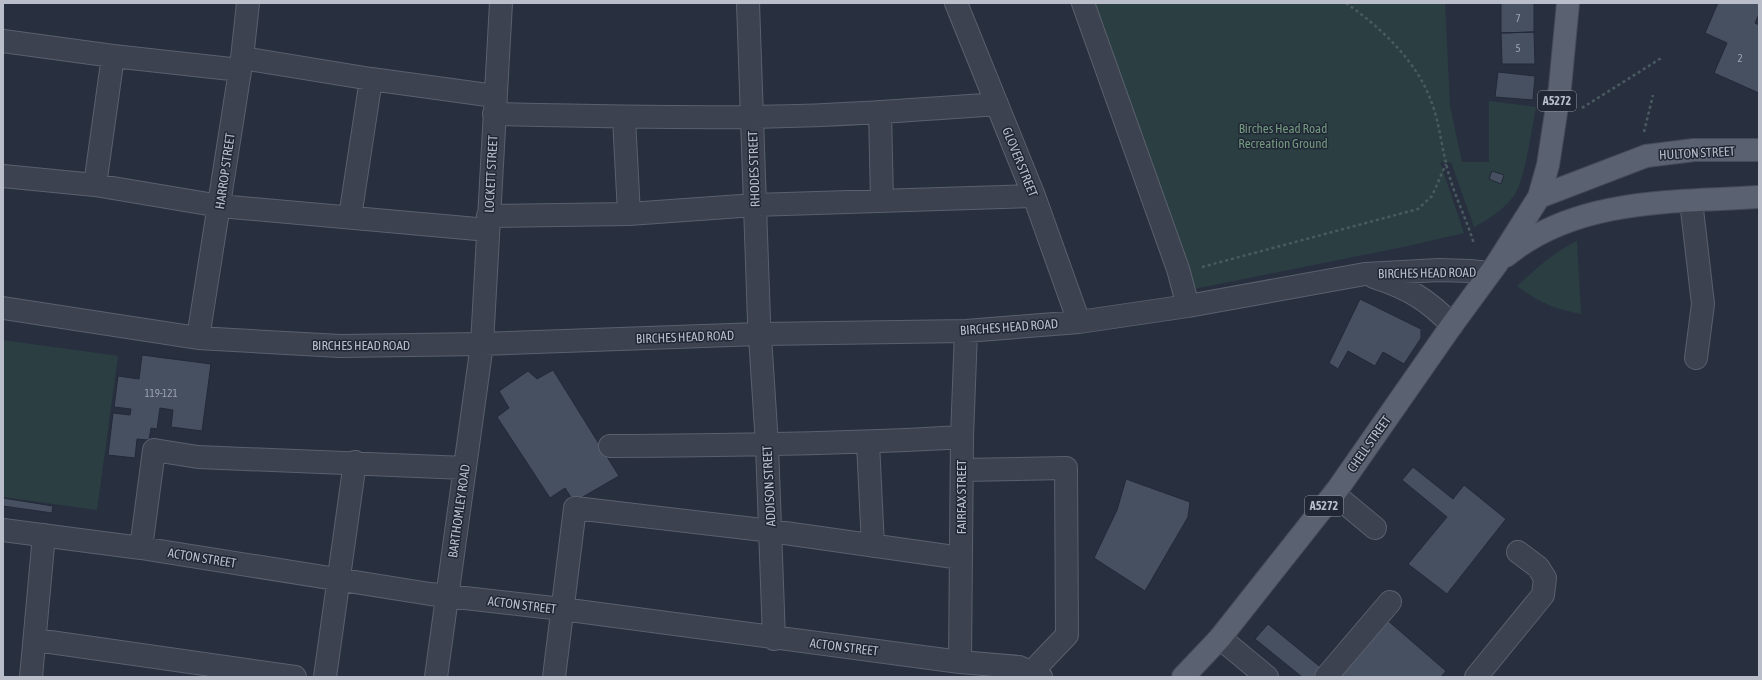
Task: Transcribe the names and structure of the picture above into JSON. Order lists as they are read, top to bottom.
{
  "streets": {
    "main road": ["A5272", "HULTON STREET", "CHELL STREET"],
    "street": [
      "GLOVER STREET",
      "RHODES STREET",
      "HARROP STREET",
      "LOCKETT STREET",
      "BIRCHES HEAD ROAD",
      "ADDISON STREET",
      "FAIRFAX STREET",
      "BARTHOMLEY ROAD",
      "ACTON STREET"
    ]
  },
  "crossings": [
    ["A5272", "HULTON STREET"],
    ["A5272", "CHELL STREET"],
    ["HULTON STREET", "CHELL STREET"],
    ["GLOVER STREET", "BIRCHES HEAD ROAD"],
    ["RHODES STREET", "BIRCHES HEAD ROAD"],
    ["RHODES STREET", "ADDISON STREET"],
    ["HARROP STREET", "BIRCHES HEAD ROAD"],
    ["LOCKETT STREET", "BIRCHES HEAD ROAD"],
    ["LOCKETT STREET", "BARTHOMLEY ROAD"],
    ["BIRCHES HEAD ROAD", "CHELL STREET"],
    ["BIRCHES HEAD ROAD", "ADDISON STREET"],
    ["BIRCHES HEAD ROAD", "FAIRFAX STREET"],
    ["BIRCHES HEAD ROAD", "BARTHOMLEY ROAD"],
    ["ADDISON STREET", "ACTON STREET"],
    ["FAIRFAX STREET", "ACTON STREET"],
    ["BARTHOMLEY ROAD", "ACTON STREET"]
  ],
  "parks": ["Birches Head Road Recreation Ground"],
  "house_numbers": [
    "7",
    "5",
    "2",
    "119-121"
  ]
}
